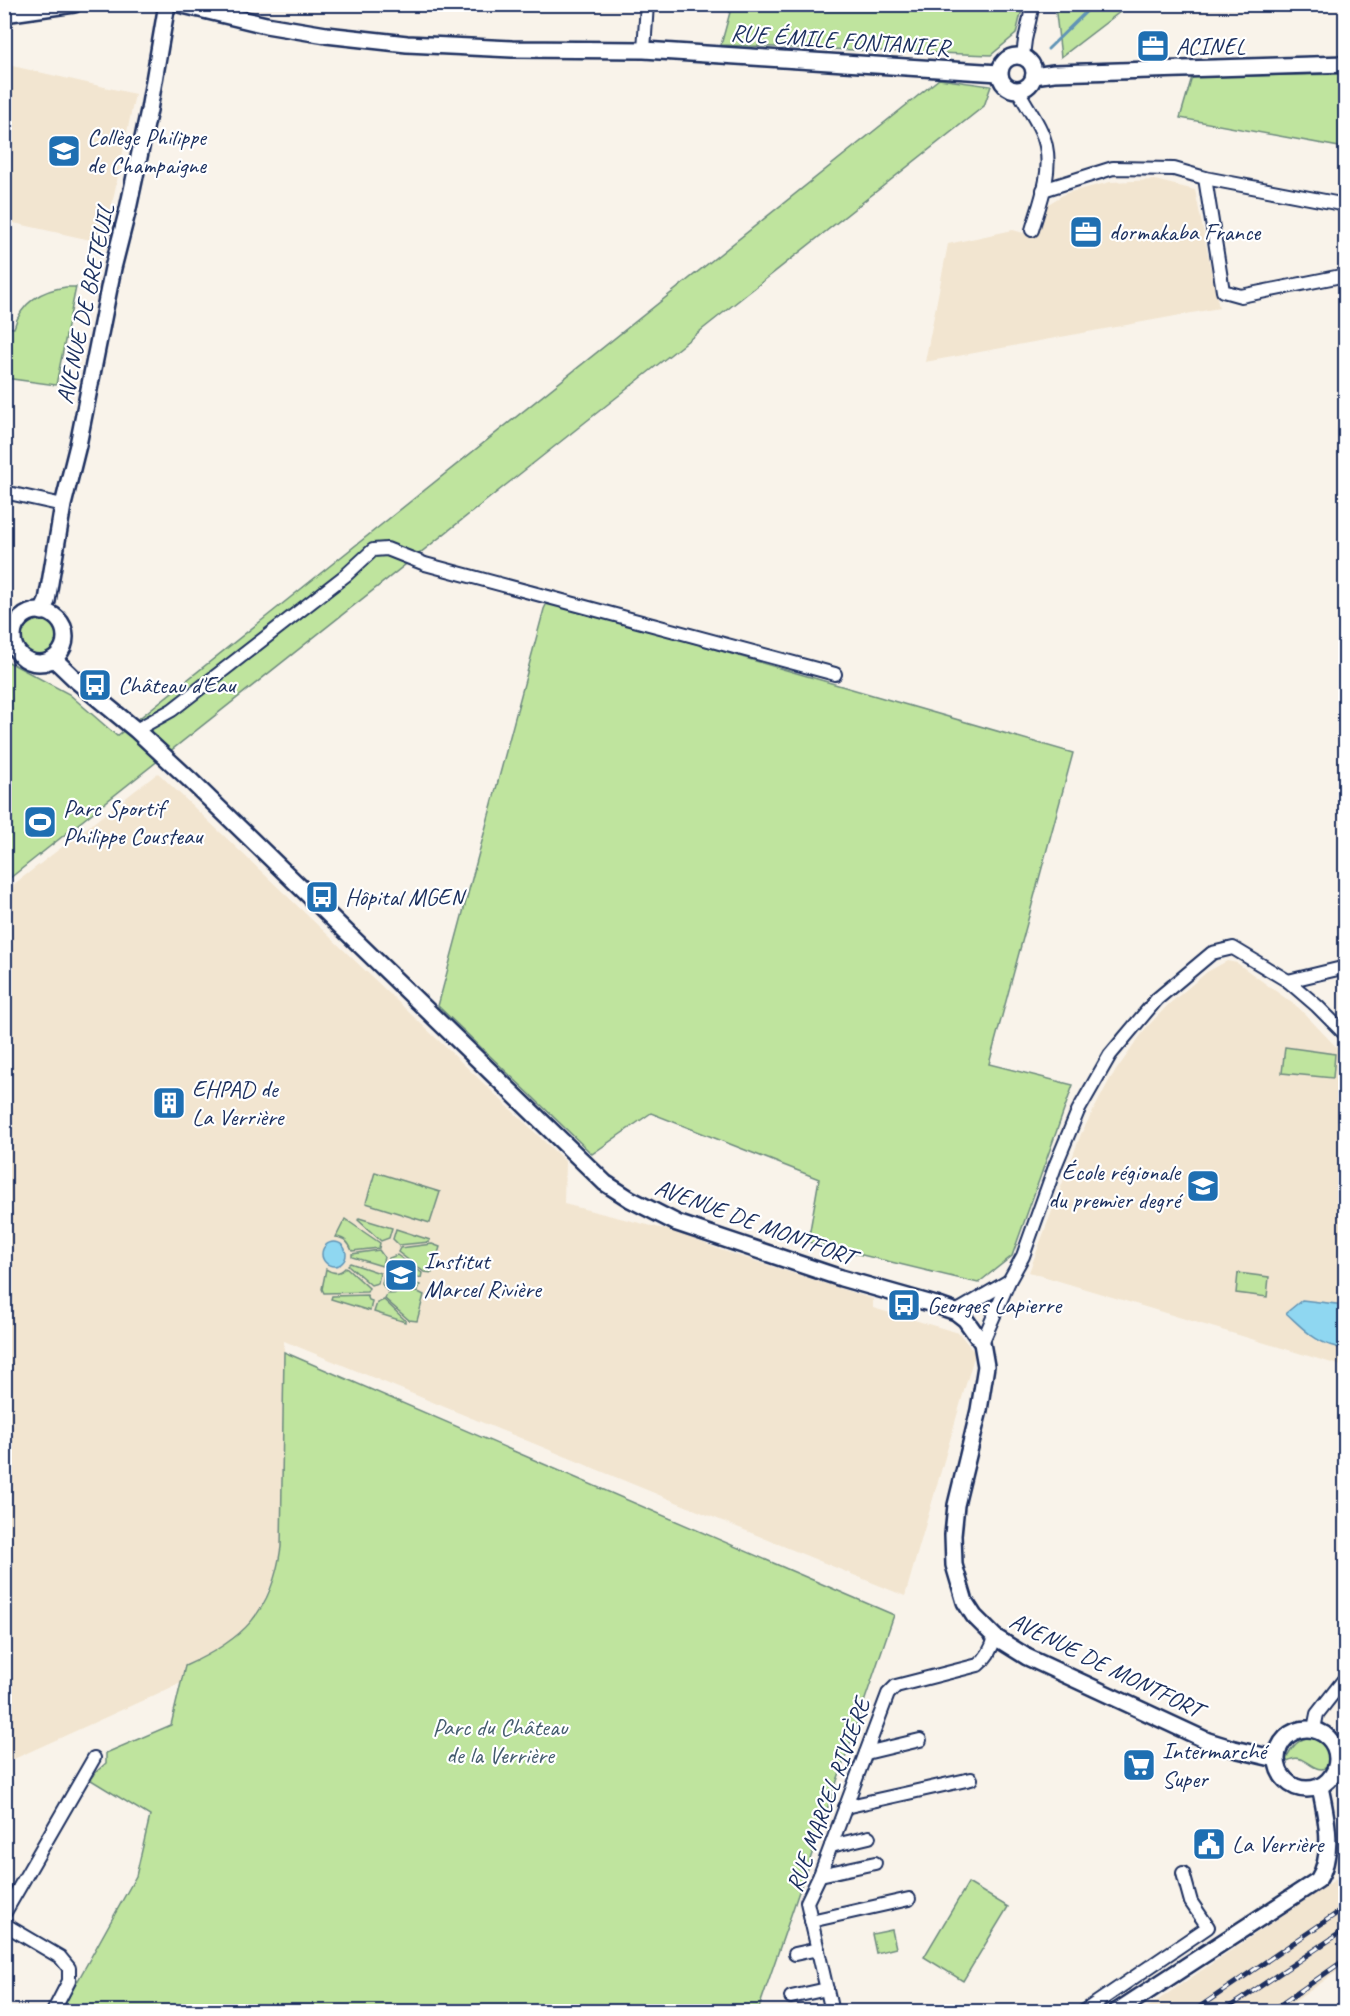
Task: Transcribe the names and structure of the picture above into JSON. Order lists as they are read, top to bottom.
{
  "streets": {
    "street": [
      "RUE ÉMILE FONTANIER",
      "AVENUE DE BRETEUIL",
      "AVENUE DE MONTFORT",
      "RUE MARCEL RIVIÈRE"
    ]
  },
  "crossings": [
    ["AVENUE DE BRETEUIL", "AVENUE DE MONTFORT"],
    ["AVENUE DE MONTFORT", "RUE MARCEL RIVIÈRE"]
  ],
  "parks": ["Parc du Château de la Verrière"],
  "places": {
    "office": ["ACINEL", "dormakaba France"],
    "school or university": ["Collège Philippe de Champaigne", "École régionale du premier degré", "Institut Marcel Rivière"],
    "bus stop": ["Château d'Eau", "Hôpital MGEN", "Georges Lapierre"],
    "sports": ["Parc Sportif Philippe Cousteau"],
    "building": ["EHPAD de La Verrière"],
    "supermarket": ["Intermarché Super"],
    "public building": ["La Verrière"]
  }
}
